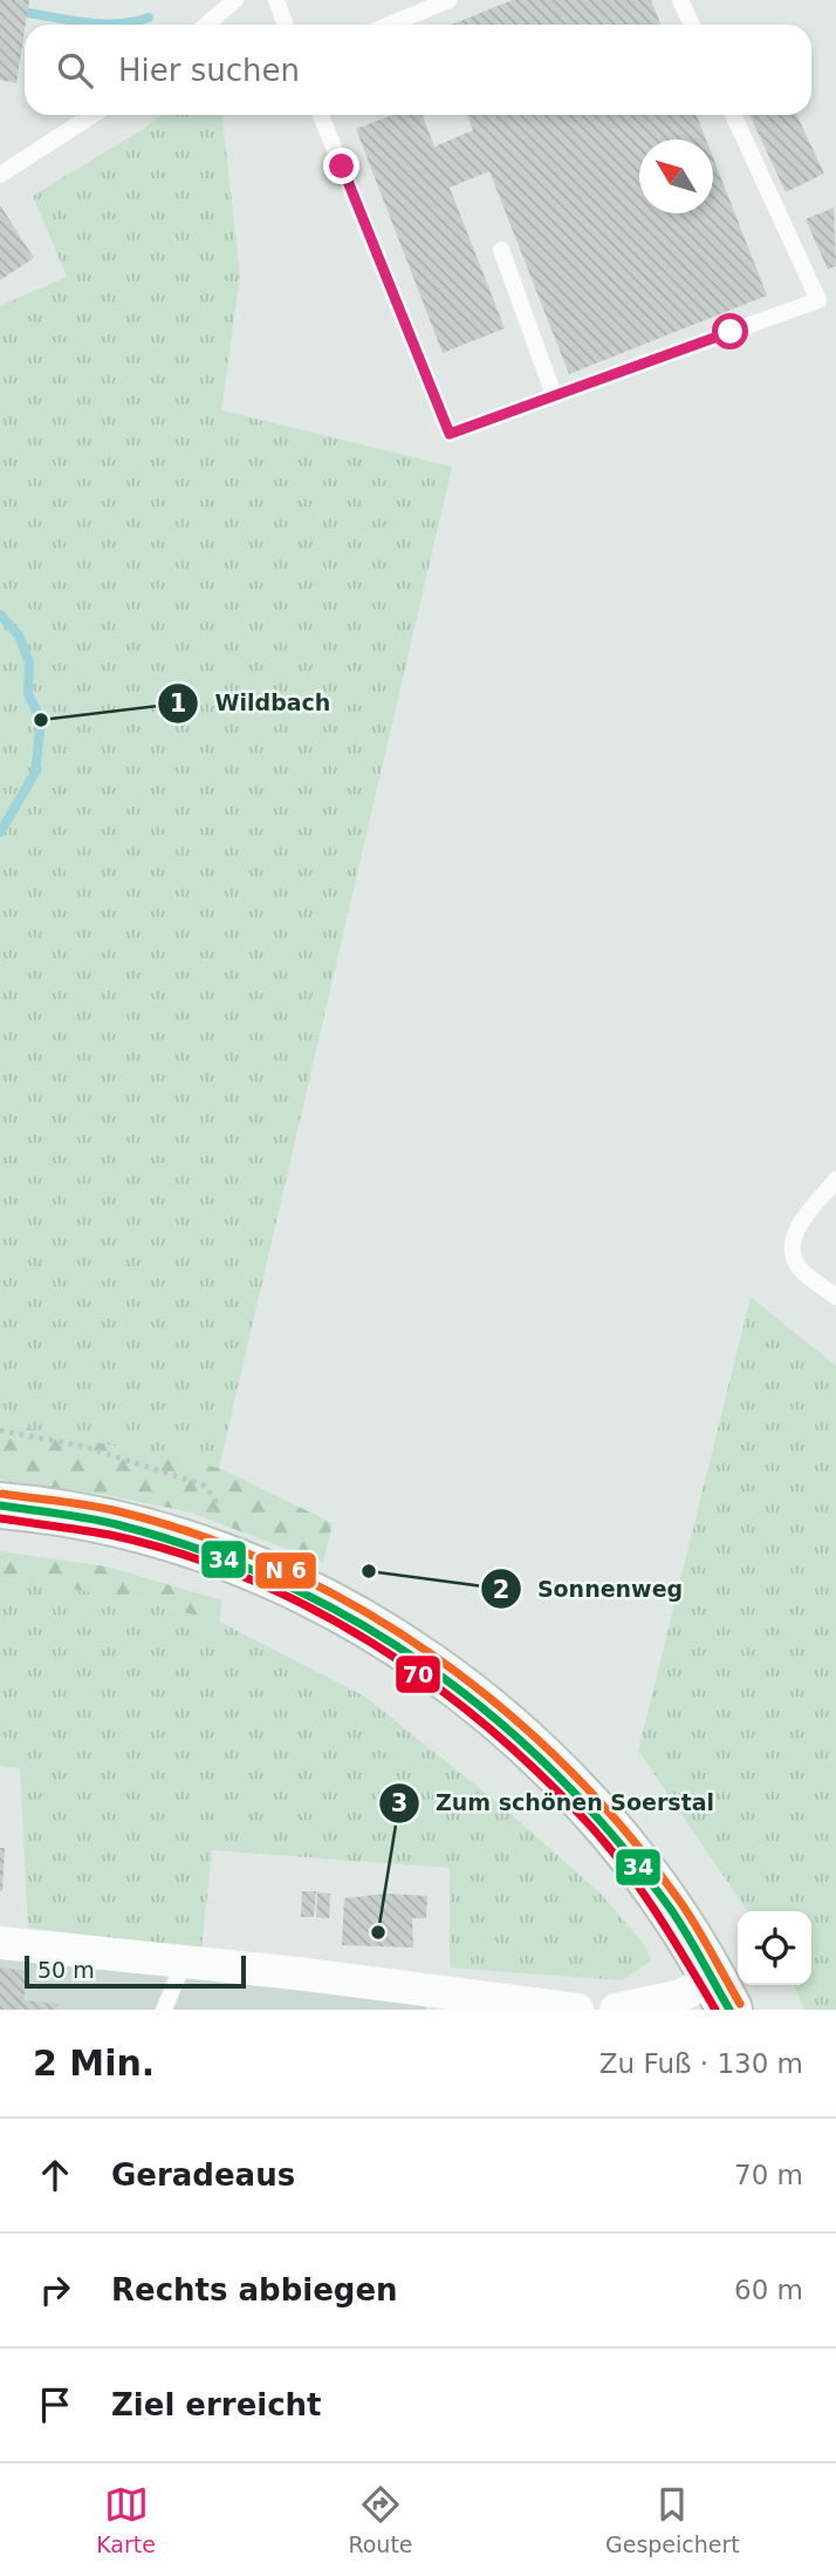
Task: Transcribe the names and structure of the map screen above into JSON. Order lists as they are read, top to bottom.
{
  "places": ["Wildbach", "Sonnenweg", "Zum schönen Soerstal"],
  "lines": ["transit line 34", "transit line 70"],
  "scale_bar": "50 m",
  "north": "top left",
  "page": {
    "search": "Hier suchen",
    "scale": "50 m",
    "heading": ["2 Min.", "Zu Fuß · 130 m"],
    "list": [
      ["Geradeaus", "70 m"],
      ["Rechts abbiegen", "60 m"],
      "Ziel erreicht"
    ],
    "nav": ["Karte", "Route", "Gespeichert"]
  }
}
